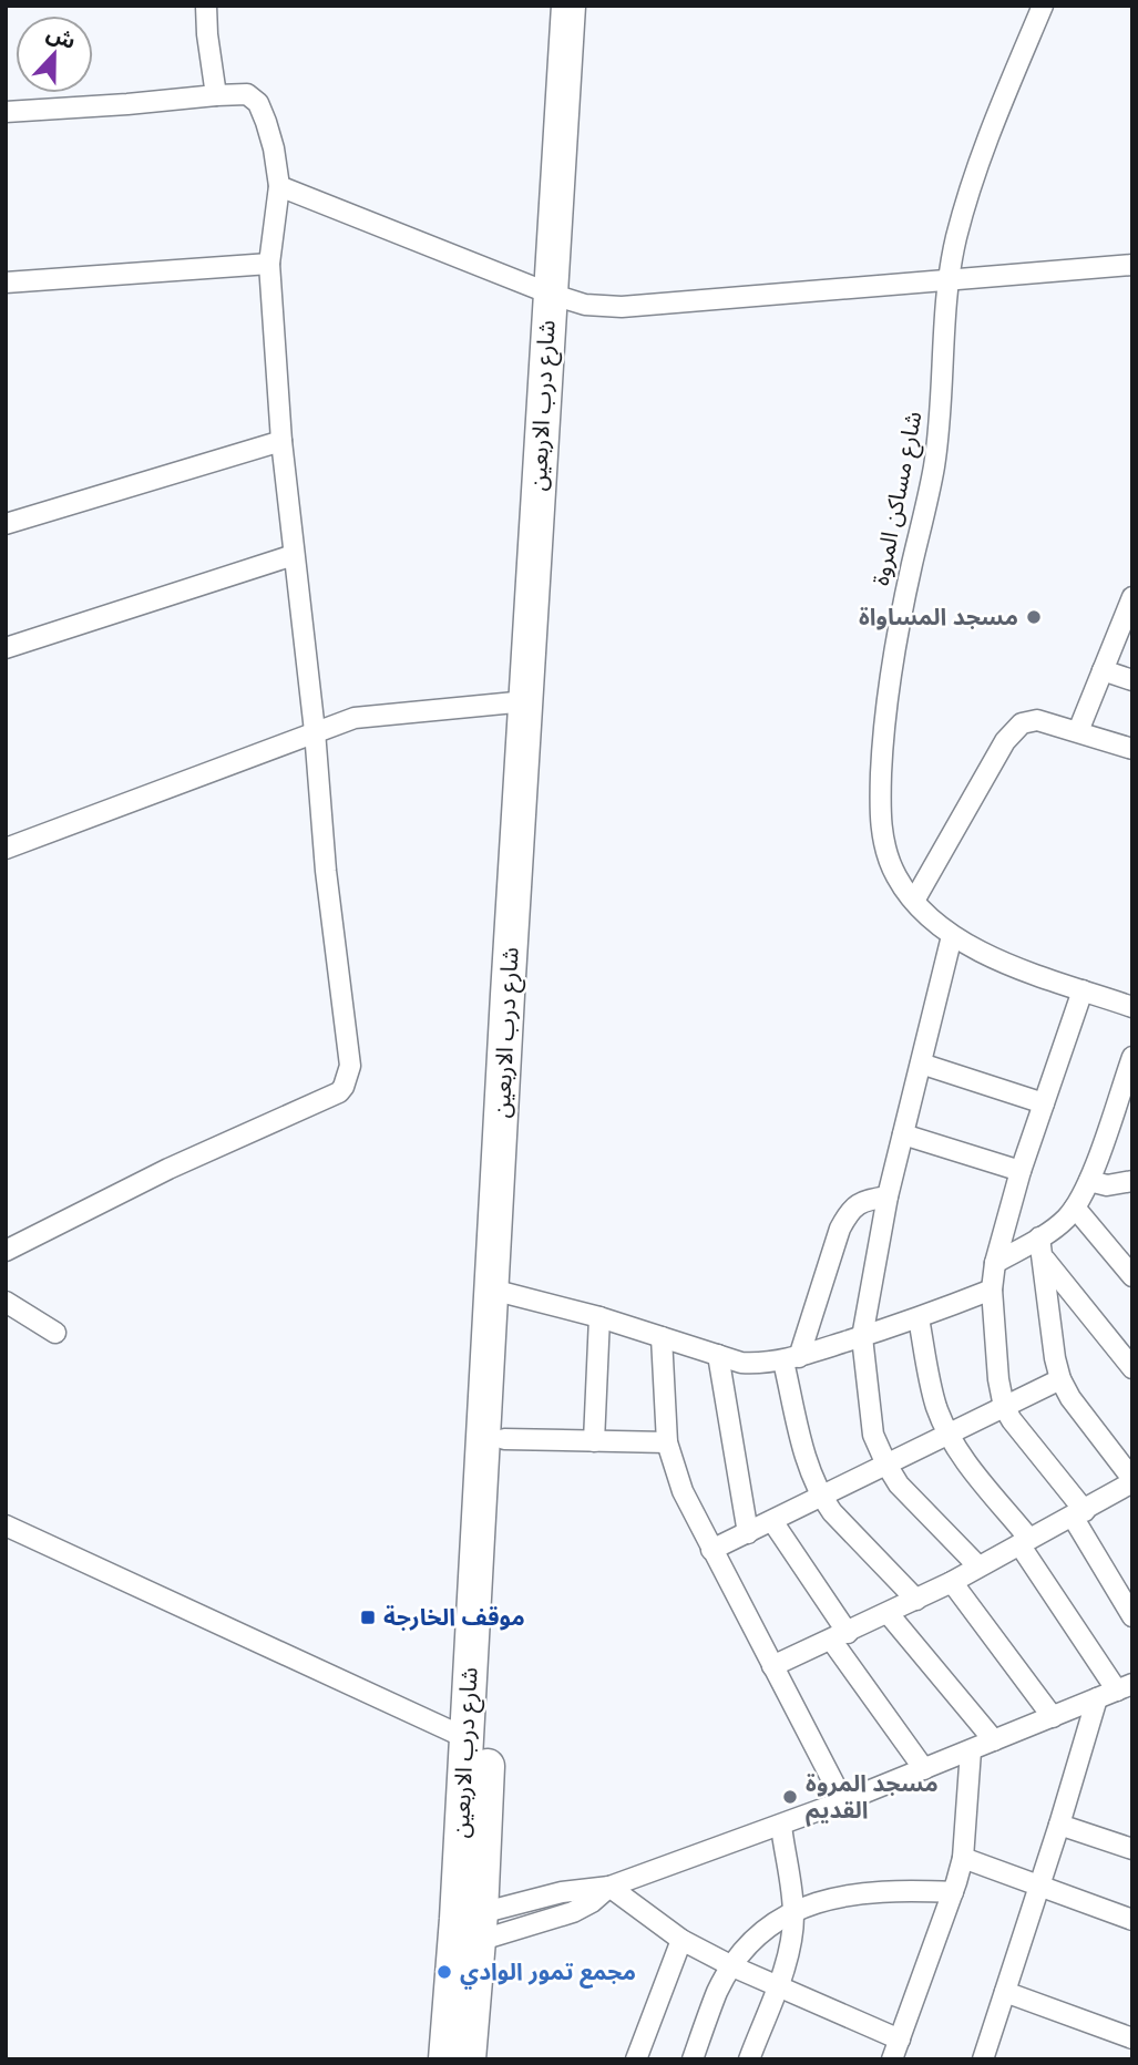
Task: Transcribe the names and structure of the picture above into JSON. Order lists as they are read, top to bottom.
{
  "streets": {
    "highway": ["شارع درب الاربعين"],
    "street": ["شارع مساكن المروة"]
  },
  "places": {
    "other": ["مسجد المساواة", "مسجد المروة القديم", "مجمع تمور الوادي"],
    "transit": ["موقف الخارجة"]
  },
  "north": "top"
}
